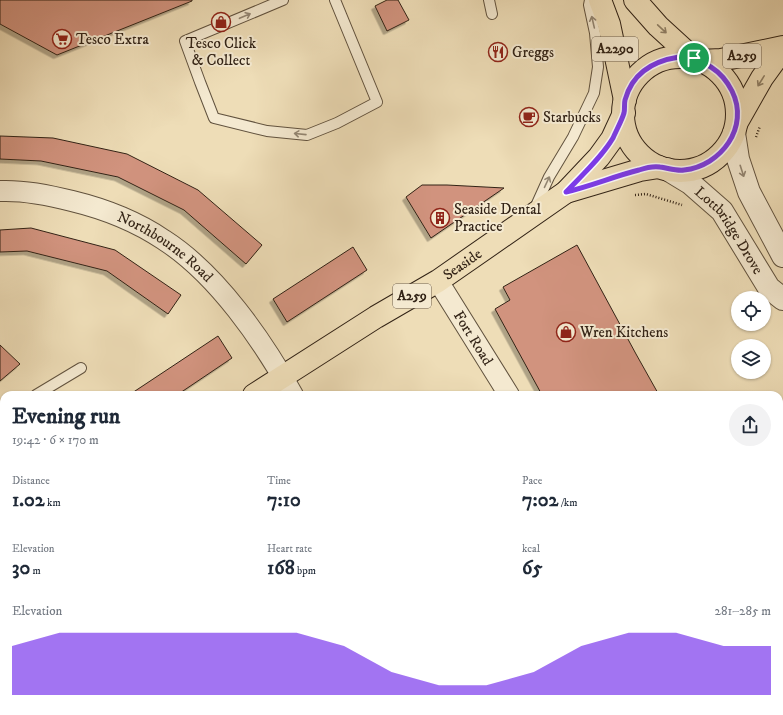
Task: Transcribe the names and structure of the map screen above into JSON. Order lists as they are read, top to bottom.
{
  "streets": {
    "main road": ["A2290", "A259", "Seaside"],
    "street": ["Lottbridge Drove", "Northbourne Road", "Fort Road"]
  },
  "crossings": [
    ["A2290", "A259"],
    ["A2290", "Lottbridge Drove"],
    ["A2290", "Seaside"],
    ["A259", "Lottbridge Drove"],
    ["A259", "Seaside"],
    ["Lottbridge Drove", "Seaside"],
    ["Northbourne Road", "Seaside"],
    ["Seaside", "Fort Road"]
  ],
  "places": {
    "shop": ["Tesco Click & Collect", "Wren Kitchens"],
    "supermarket": ["Tesco Extra"],
    "restaurant": ["Greggs"],
    "cafe": ["Starbucks"],
    "building": ["Seaside Dental Practice"]
  },
  "page": {
    "heading": ["Evening run", "19:42 · 6 × 170 m"],
    "stats": [
      ["Distance", "1.02 km"],
      ["Time", "7:10"],
      ["Pace", "7:02 /km"],
      ["Elevation", "30 m"],
      ["Heart rate", "168 bpm"],
      ["kcal", "65"]
    ],
    "chart": ["Elevation", "281–285 m"]
  }
}
